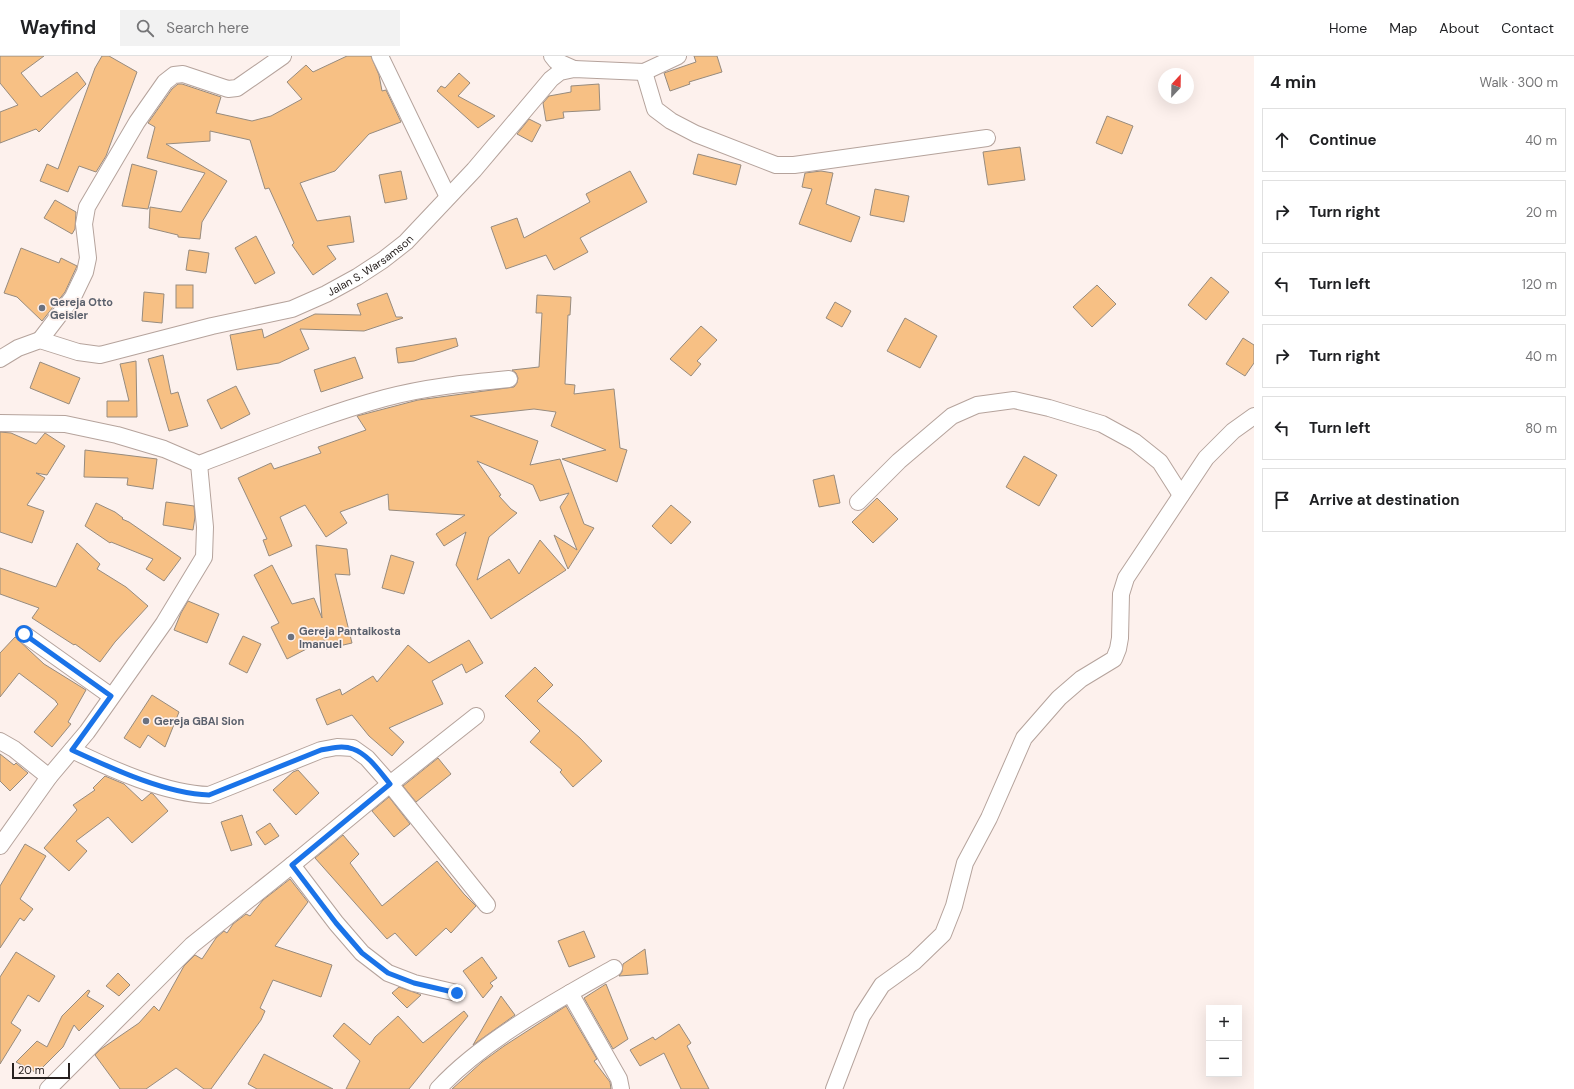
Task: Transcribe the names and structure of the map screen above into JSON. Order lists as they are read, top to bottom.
{
  "streets": {
    "street": ["Jalan S. Warsamson"]
  },
  "places": ["Gereja Otto Geisler", "Gereja Pantaikosta Imanuel", "Gereja GBAI Sion"],
  "scale_bar": "20 m",
  "north": "top",
  "page": {
    "header": "Wayfind",
    "search": "Search here",
    "nav": [
      "Home",
      "Map",
      "About",
      "Contact"
    ],
    "heading": ["4 min", "Walk · 300 m"],
    "list": [
      ["Continue", "40 m"],
      ["Turn right", "20 m"],
      ["Turn left", "120 m"],
      ["Turn right", "40 m"],
      ["Turn left", "80 m"],
      "Arrive at destination"
    ],
    "map_buttons": ["+", "−"],
    "scale": "20 m"
  }
}
